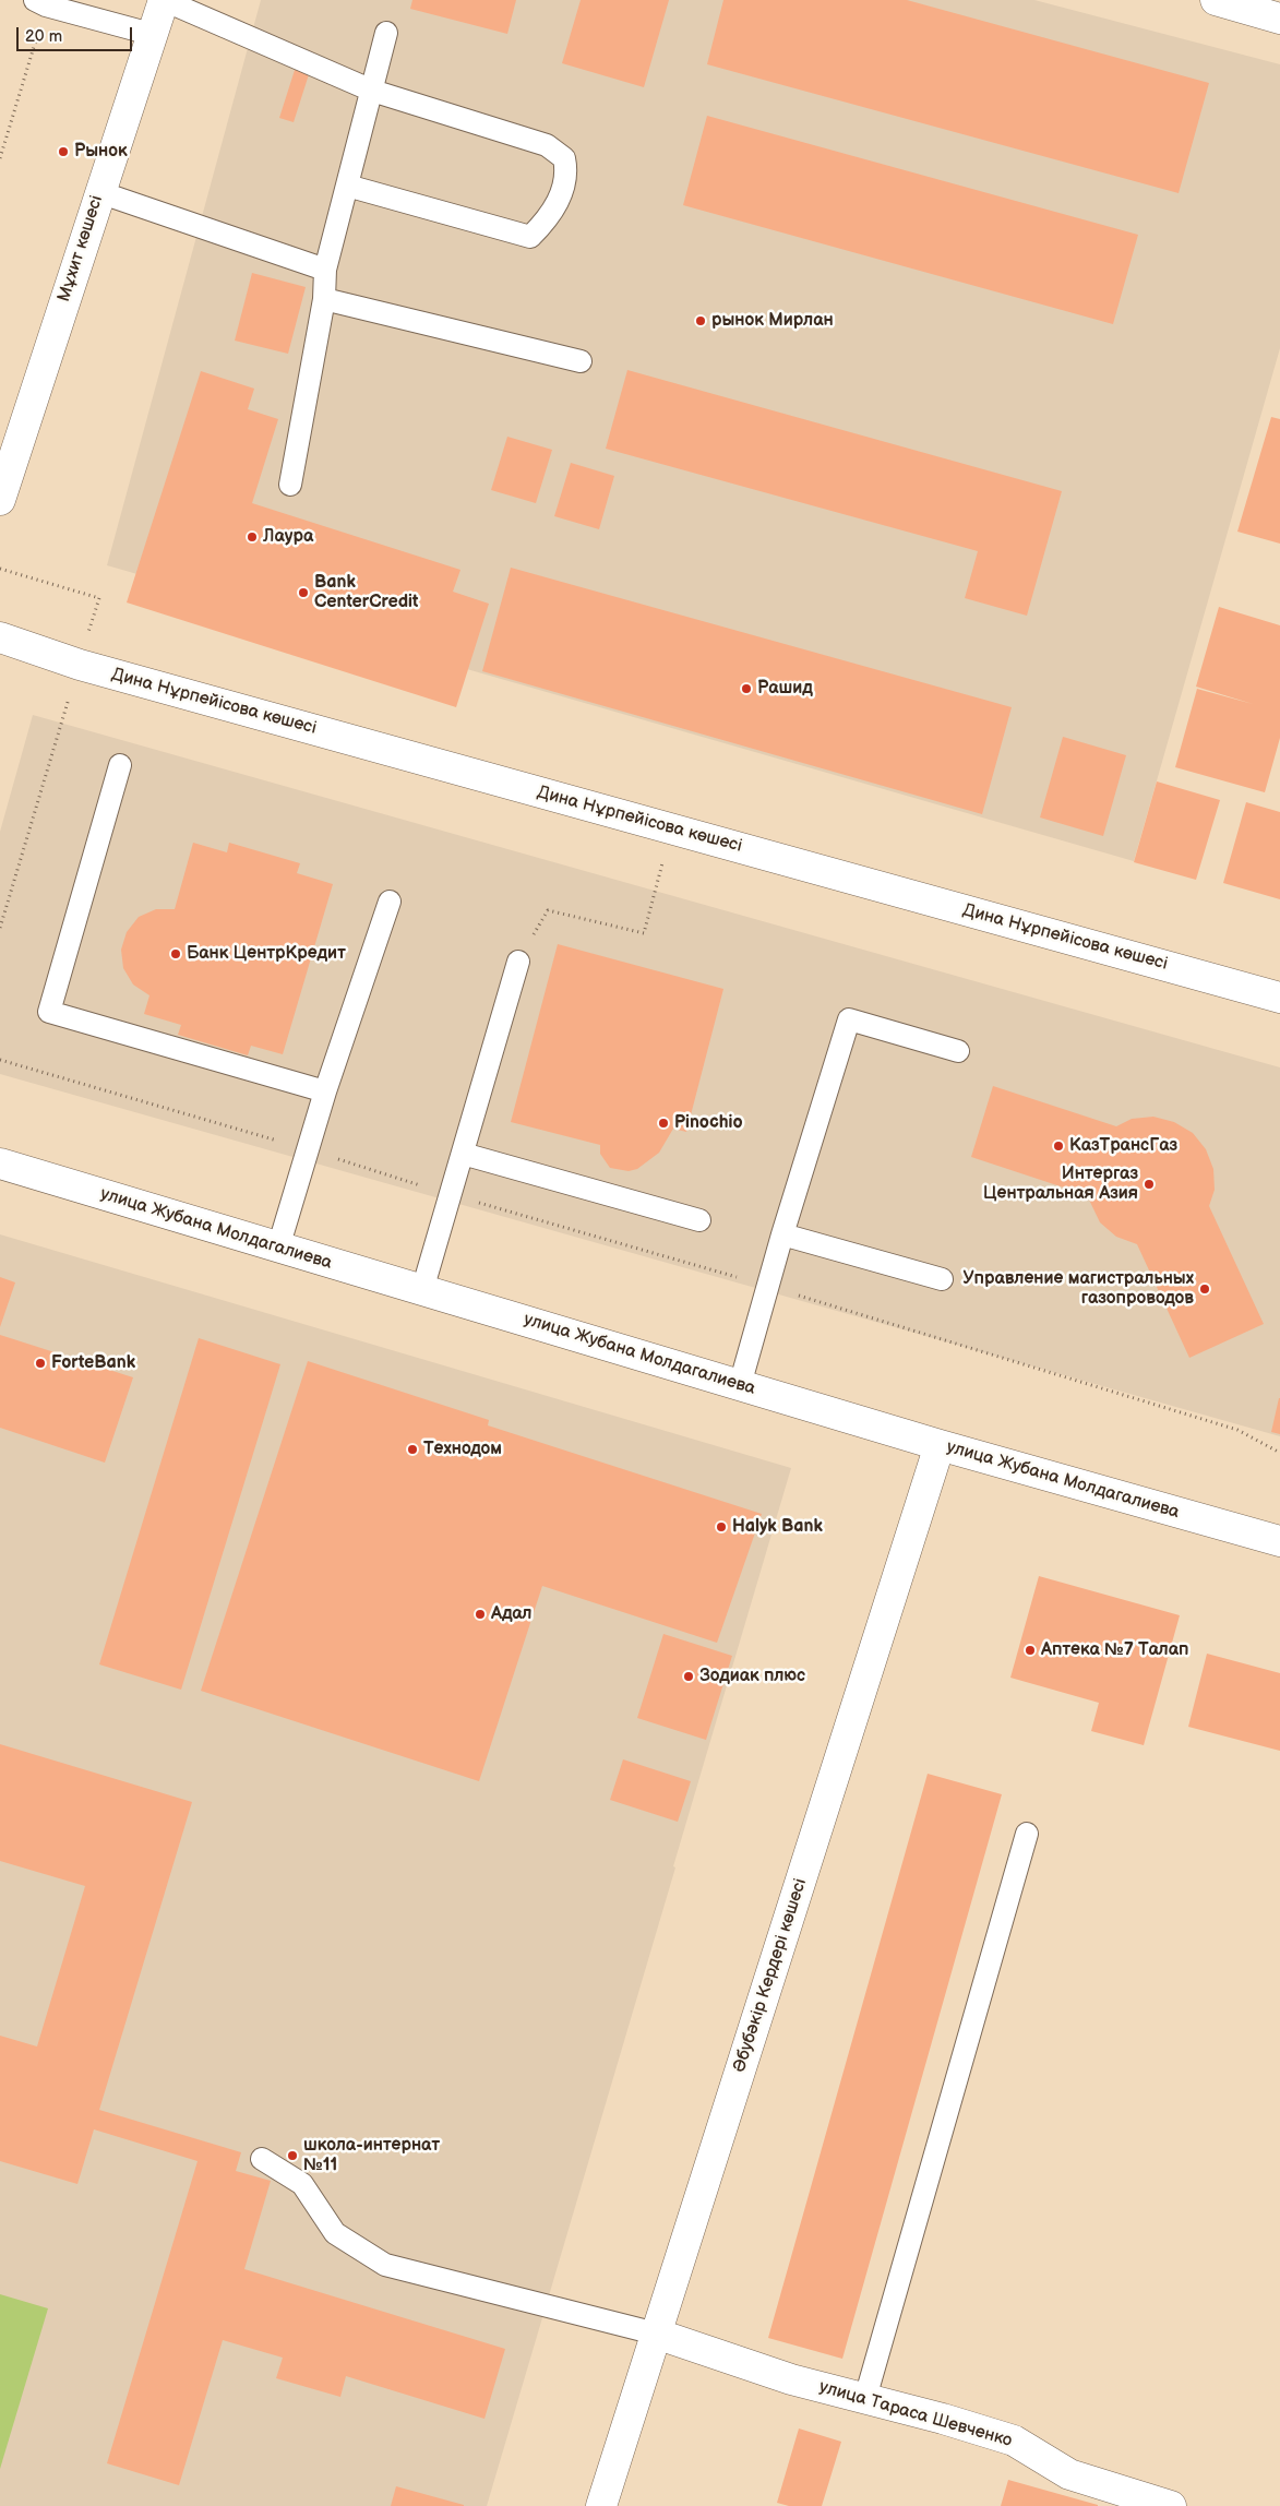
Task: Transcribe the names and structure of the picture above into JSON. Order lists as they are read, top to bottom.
{
  "streets": {
    "street": [
      "Мұхит көшесі",
      "Дина Нұрпейісова көшесі",
      "улица Жубана Молдагалиева",
      "Әбубәкір Кердері көшесі",
      "улица Тараса Шевченко"
    ]
  },
  "crossings": [
    ["улица Жубана Молдагалиева", "Әбубәкір Кердері көшесі"],
    ["Әбубәкір Кердері көшесі", "улица Тараса Шевченко"]
  ],
  "places": [
    "Рынок",
    "рынок Мирлан",
    "Лаура",
    "Bank CenterCredit",
    "Рашид",
    "Банк ЦентрКредит",
    "Pinochio",
    "КазТрансГаз",
    "Интергаз Центральная Азия",
    "Управление магистральных газопроводов",
    "ForteBank",
    "Технодом",
    "Halyk Bank",
    "Адал",
    "Аптека №7 Талап",
    "Зодиак плюс",
    "школа-интернат №11"
  ],
  "scale_bar": "20 m"
}
